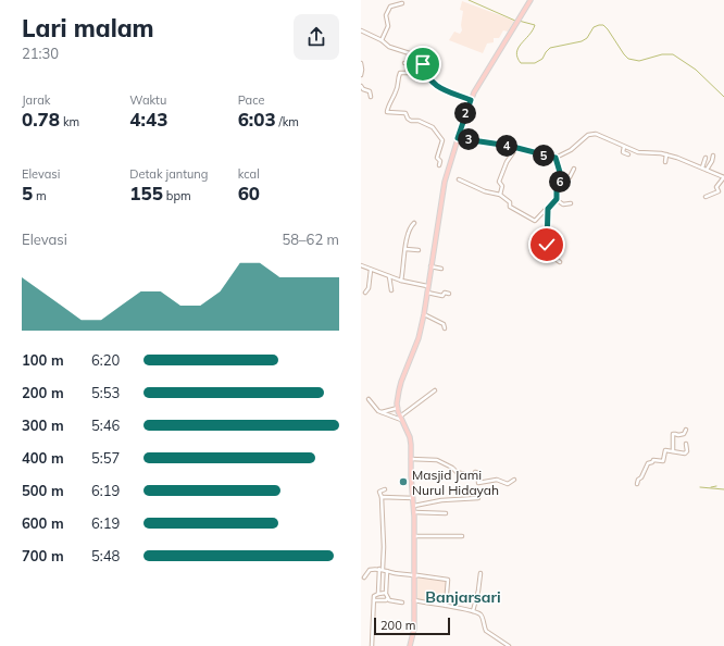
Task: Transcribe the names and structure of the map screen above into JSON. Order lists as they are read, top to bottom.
{
  "districts": ["Banjarsari"],
  "places": ["Masjid Jami Nurul Hidayah"],
  "scale_bar": "200 m",
  "page": {
    "heading": ["Lari malam", "21:30"],
    "stats": [
      ["Jarak", "0.78 km"],
      ["Waktu", "4:43"],
      ["Pace", "6:03 /km"],
      ["Elevasi", "5 m"],
      ["Detak jantung", "155 bpm"],
      ["kcal", "60"]
    ],
    "pins": [
      "2",
      "3",
      "4",
      "5",
      "6"
    ],
    "chart": ["Elevasi", "58–62 m"],
    "list": [
      {
        "name": "100 m",
        "note": "6:20"
      },
      {
        "name": "200 m",
        "note": "5:53"
      },
      {
        "name": "300 m",
        "note": "5:46"
      },
      {
        "name": "400 m",
        "note": "5:57"
      },
      {
        "name": "500 m",
        "note": "6:19"
      },
      {
        "name": "600 m",
        "note": "6:19"
      },
      {
        "name": "700 m",
        "note": "5:48"
      }
    ],
    "scale": "200 m"
  }
}
